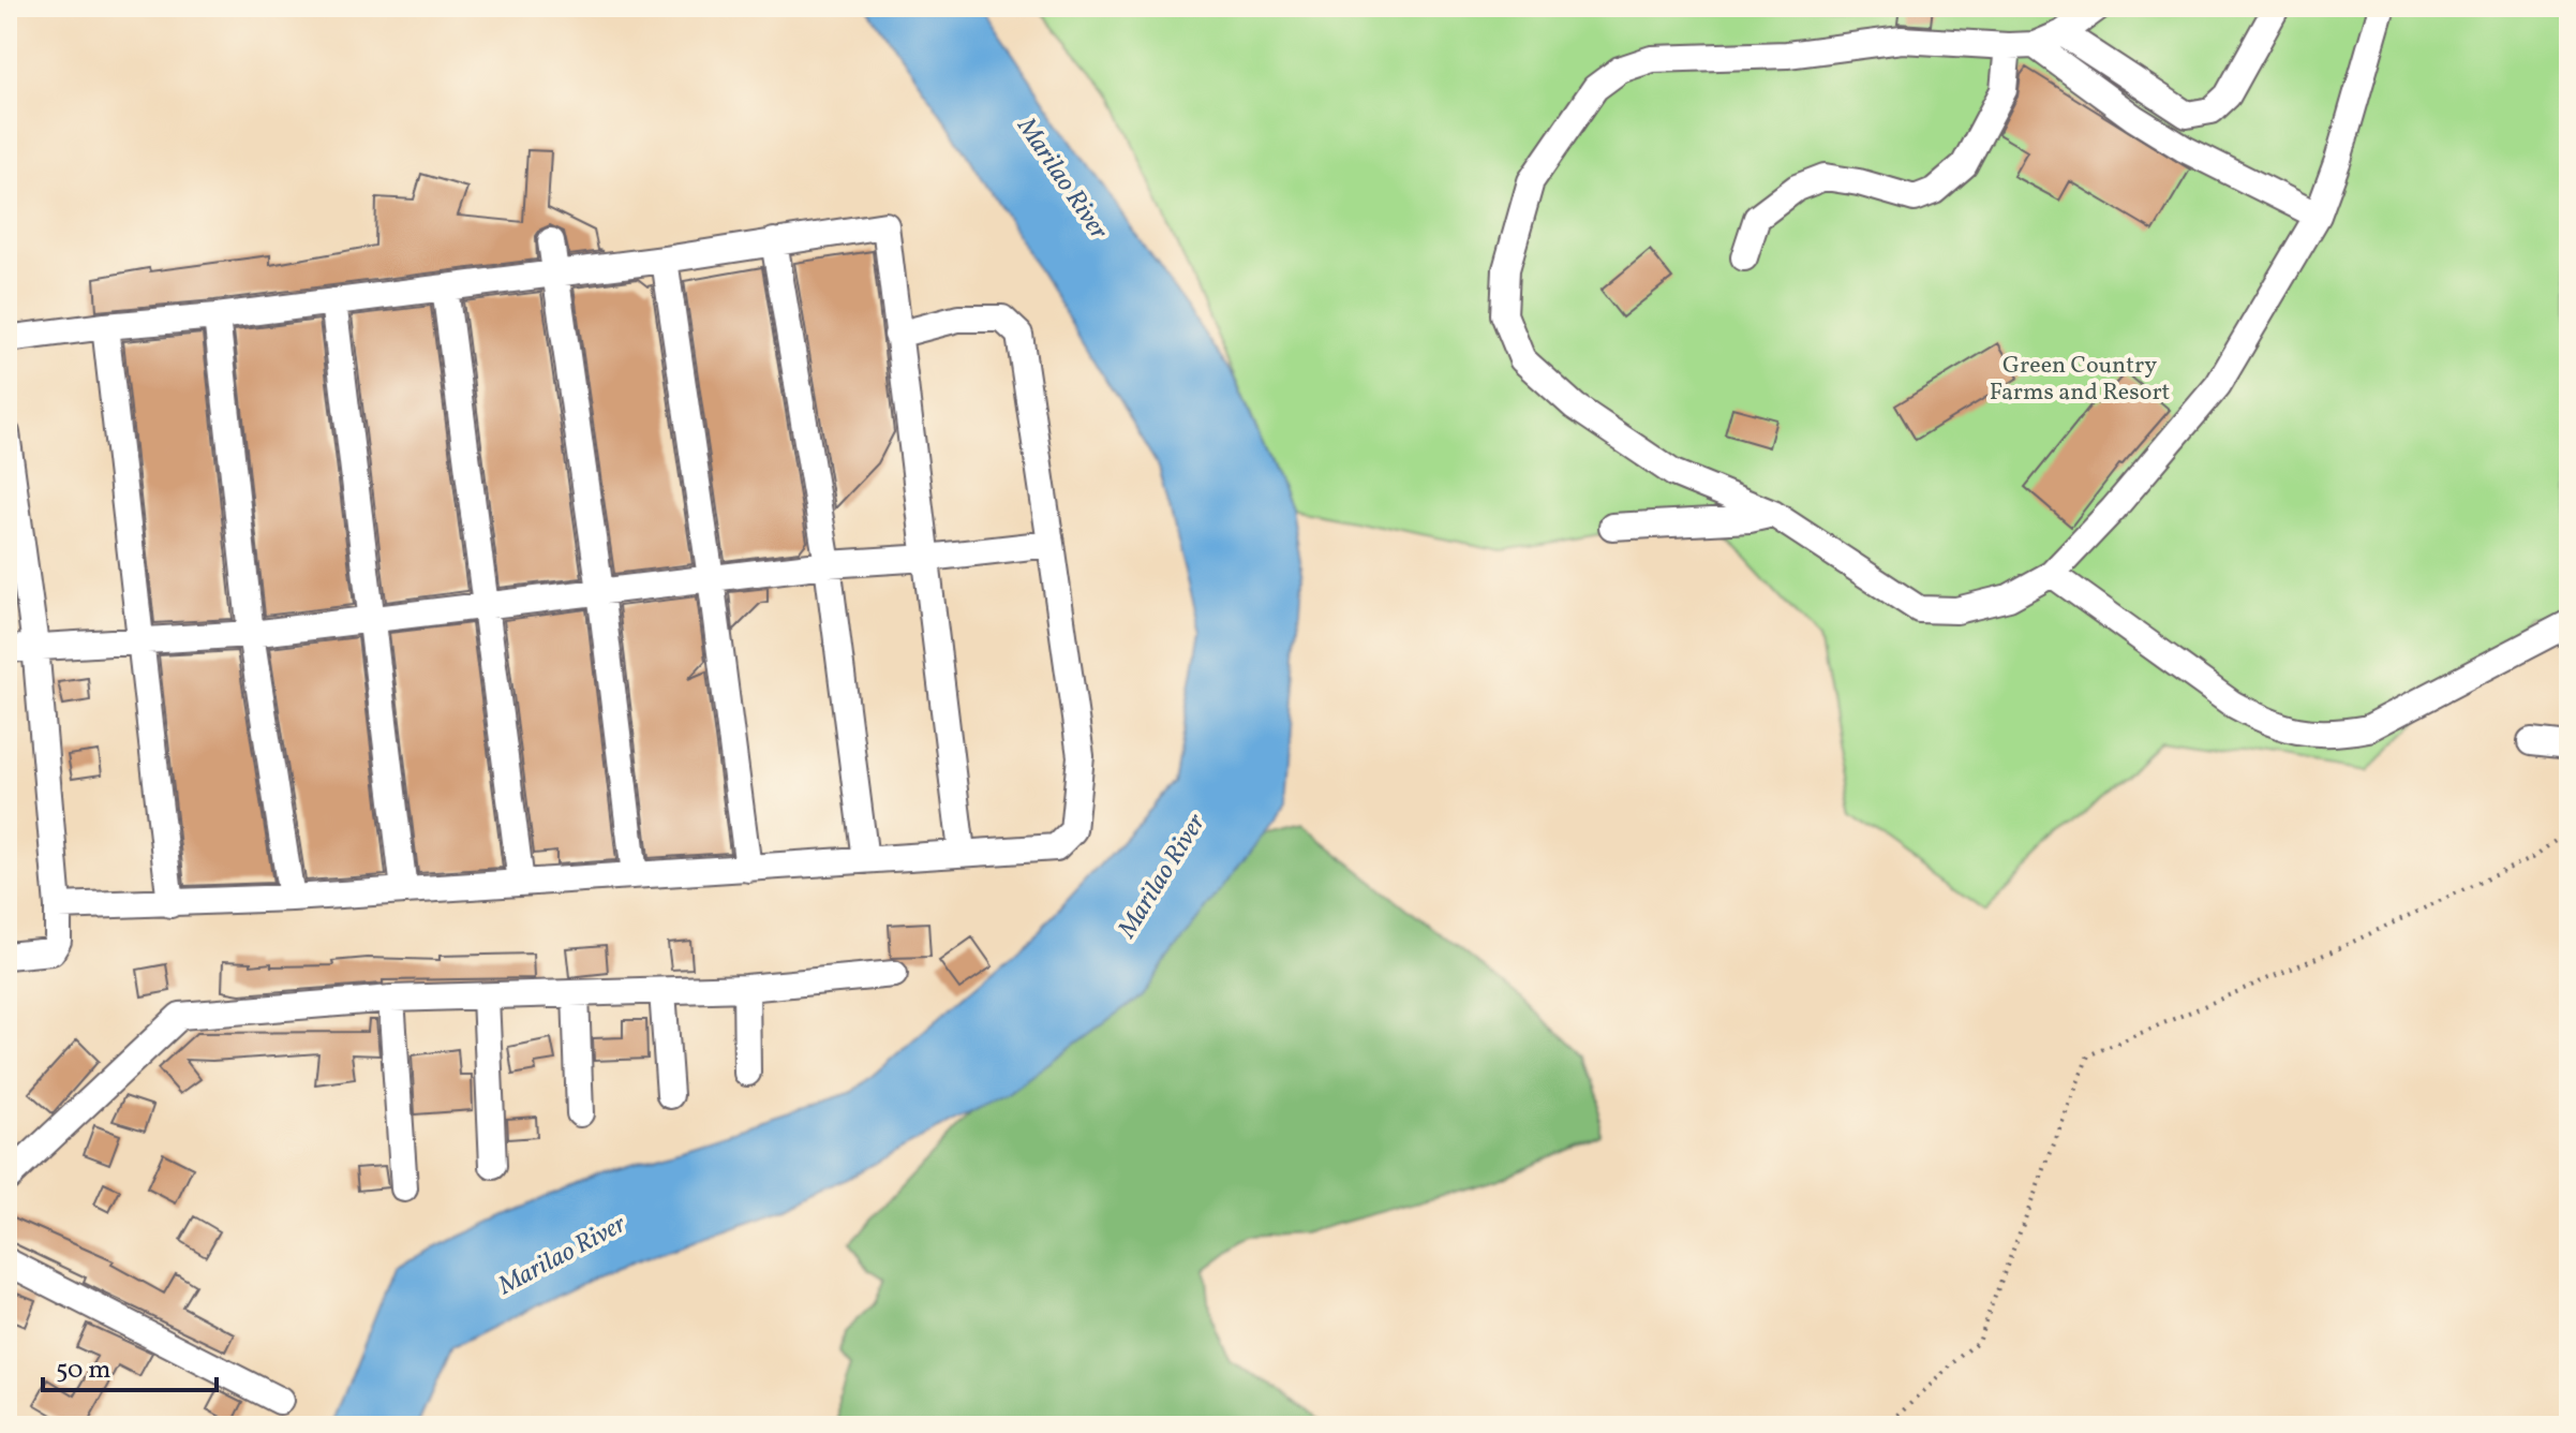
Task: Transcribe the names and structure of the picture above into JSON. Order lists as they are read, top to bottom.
{
  "water": ["Marilao River"],
  "parks": ["Green Country Farms and Resort"],
  "scale_bar": "50 m"
}
